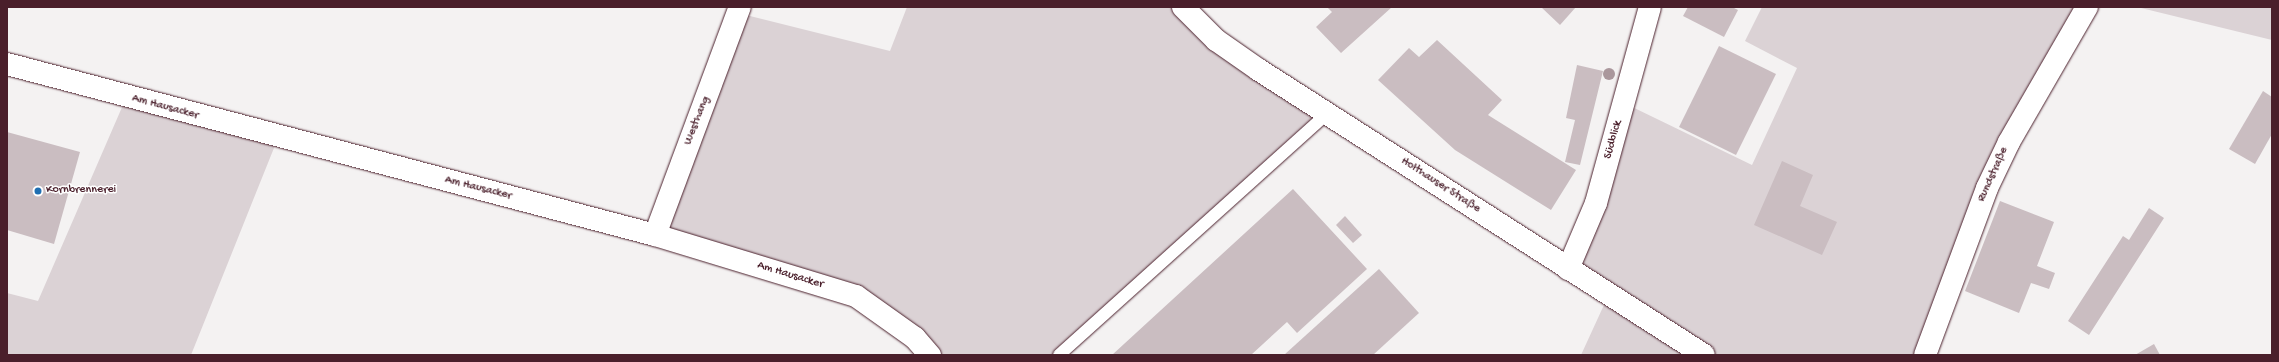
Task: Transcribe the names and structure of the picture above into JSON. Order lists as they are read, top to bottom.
{
  "streets": {
    "street": [
      "Am Hausacker",
      "Westhang",
      "Südblick",
      "Rundstraße",
      "Holthauser Straße"
    ]
  },
  "crossings": [
    ["Am Hausacker", "Westhang"],
    ["Südblick", "Holthauser Straße"]
  ],
  "places": ["Kornbrennerei"]
}
